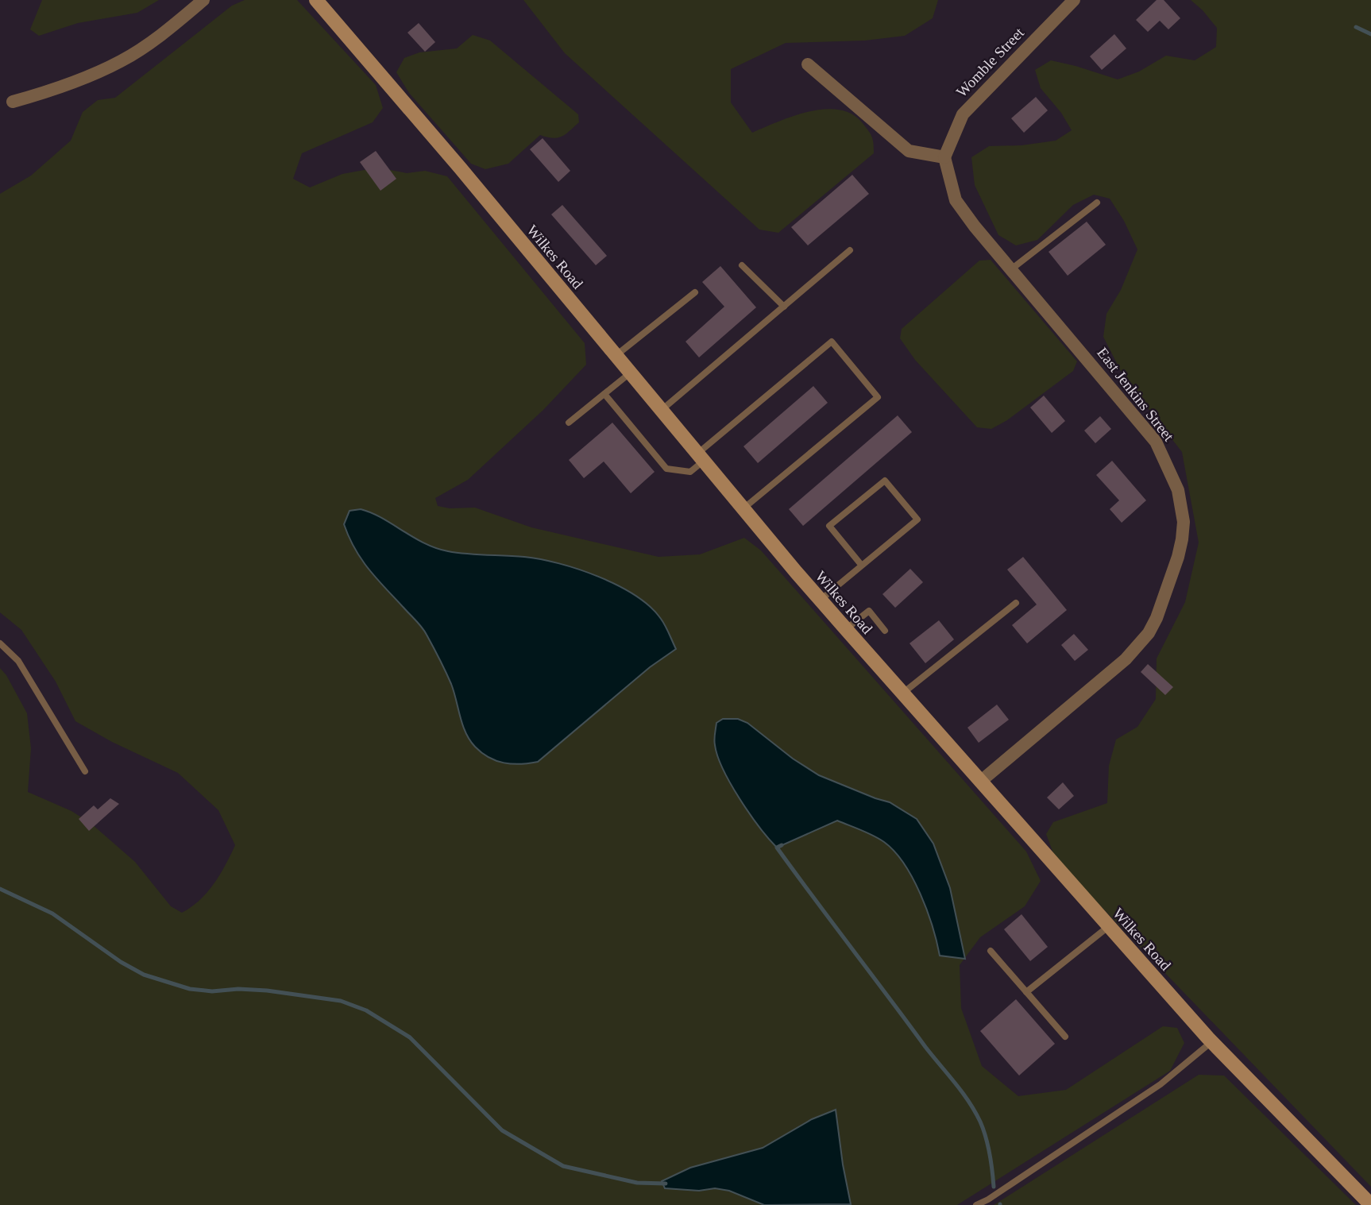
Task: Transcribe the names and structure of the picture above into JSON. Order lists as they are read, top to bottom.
{
  "streets": {
    "street": ["Womble Street", "Wilkes Road", "East Jenkins Street"]
  },
  "crossings": [
    ["Womble Street", "East Jenkins Street"],
    ["Wilkes Road", "East Jenkins Street"]
  ]
}
